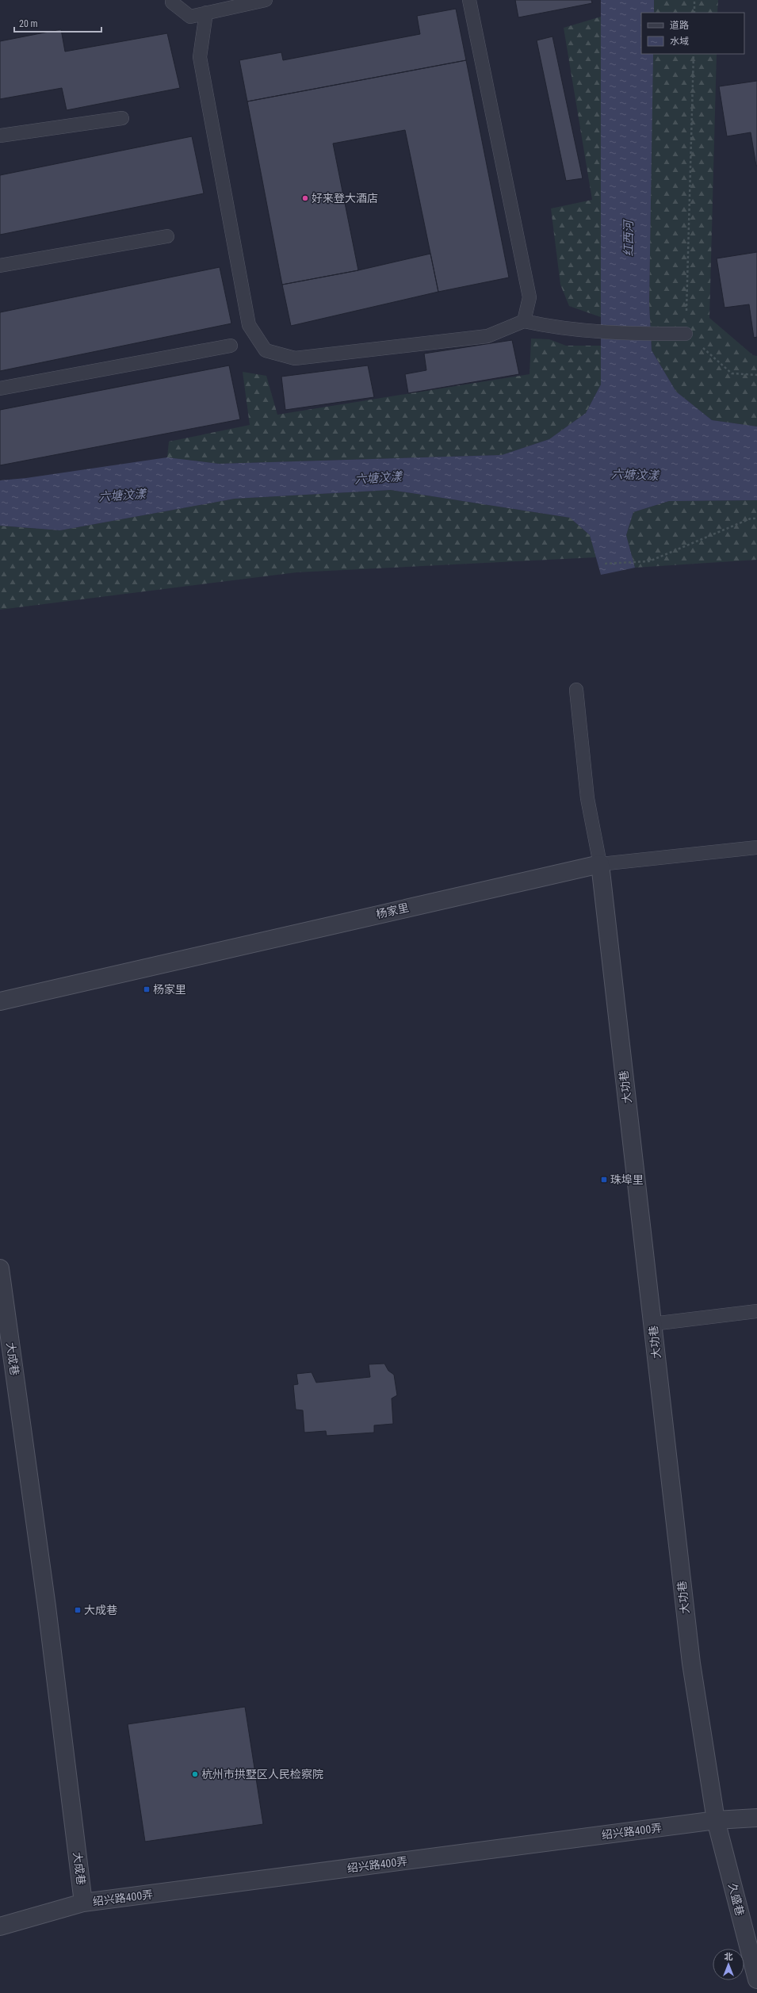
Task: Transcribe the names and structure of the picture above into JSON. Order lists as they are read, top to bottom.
{
  "streets": {
    "street": [
      "杨家里",
      "大功巷",
      "大成巷",
      "绍兴路400弄",
      "久盛巷"
    ]
  },
  "crossings": [
    ["杨家里", "大功巷"],
    ["大功巷", "绍兴路400弄"],
    ["大功巷", "久盛巷"],
    ["大成巷", "绍兴路400弄"],
    ["绍兴路400弄", "久盛巷"]
  ],
  "water": ["红西河", "六塘汶漾"],
  "places": {
    "other": ["好来登大酒店", "杭州市拱墅区人民检察院"],
    "transit": ["杨家里", "珠埠里", "大成巷"]
  },
  "legend": ["道路", "水域"],
  "scale_bar": "20 m",
  "north": "top"
}
